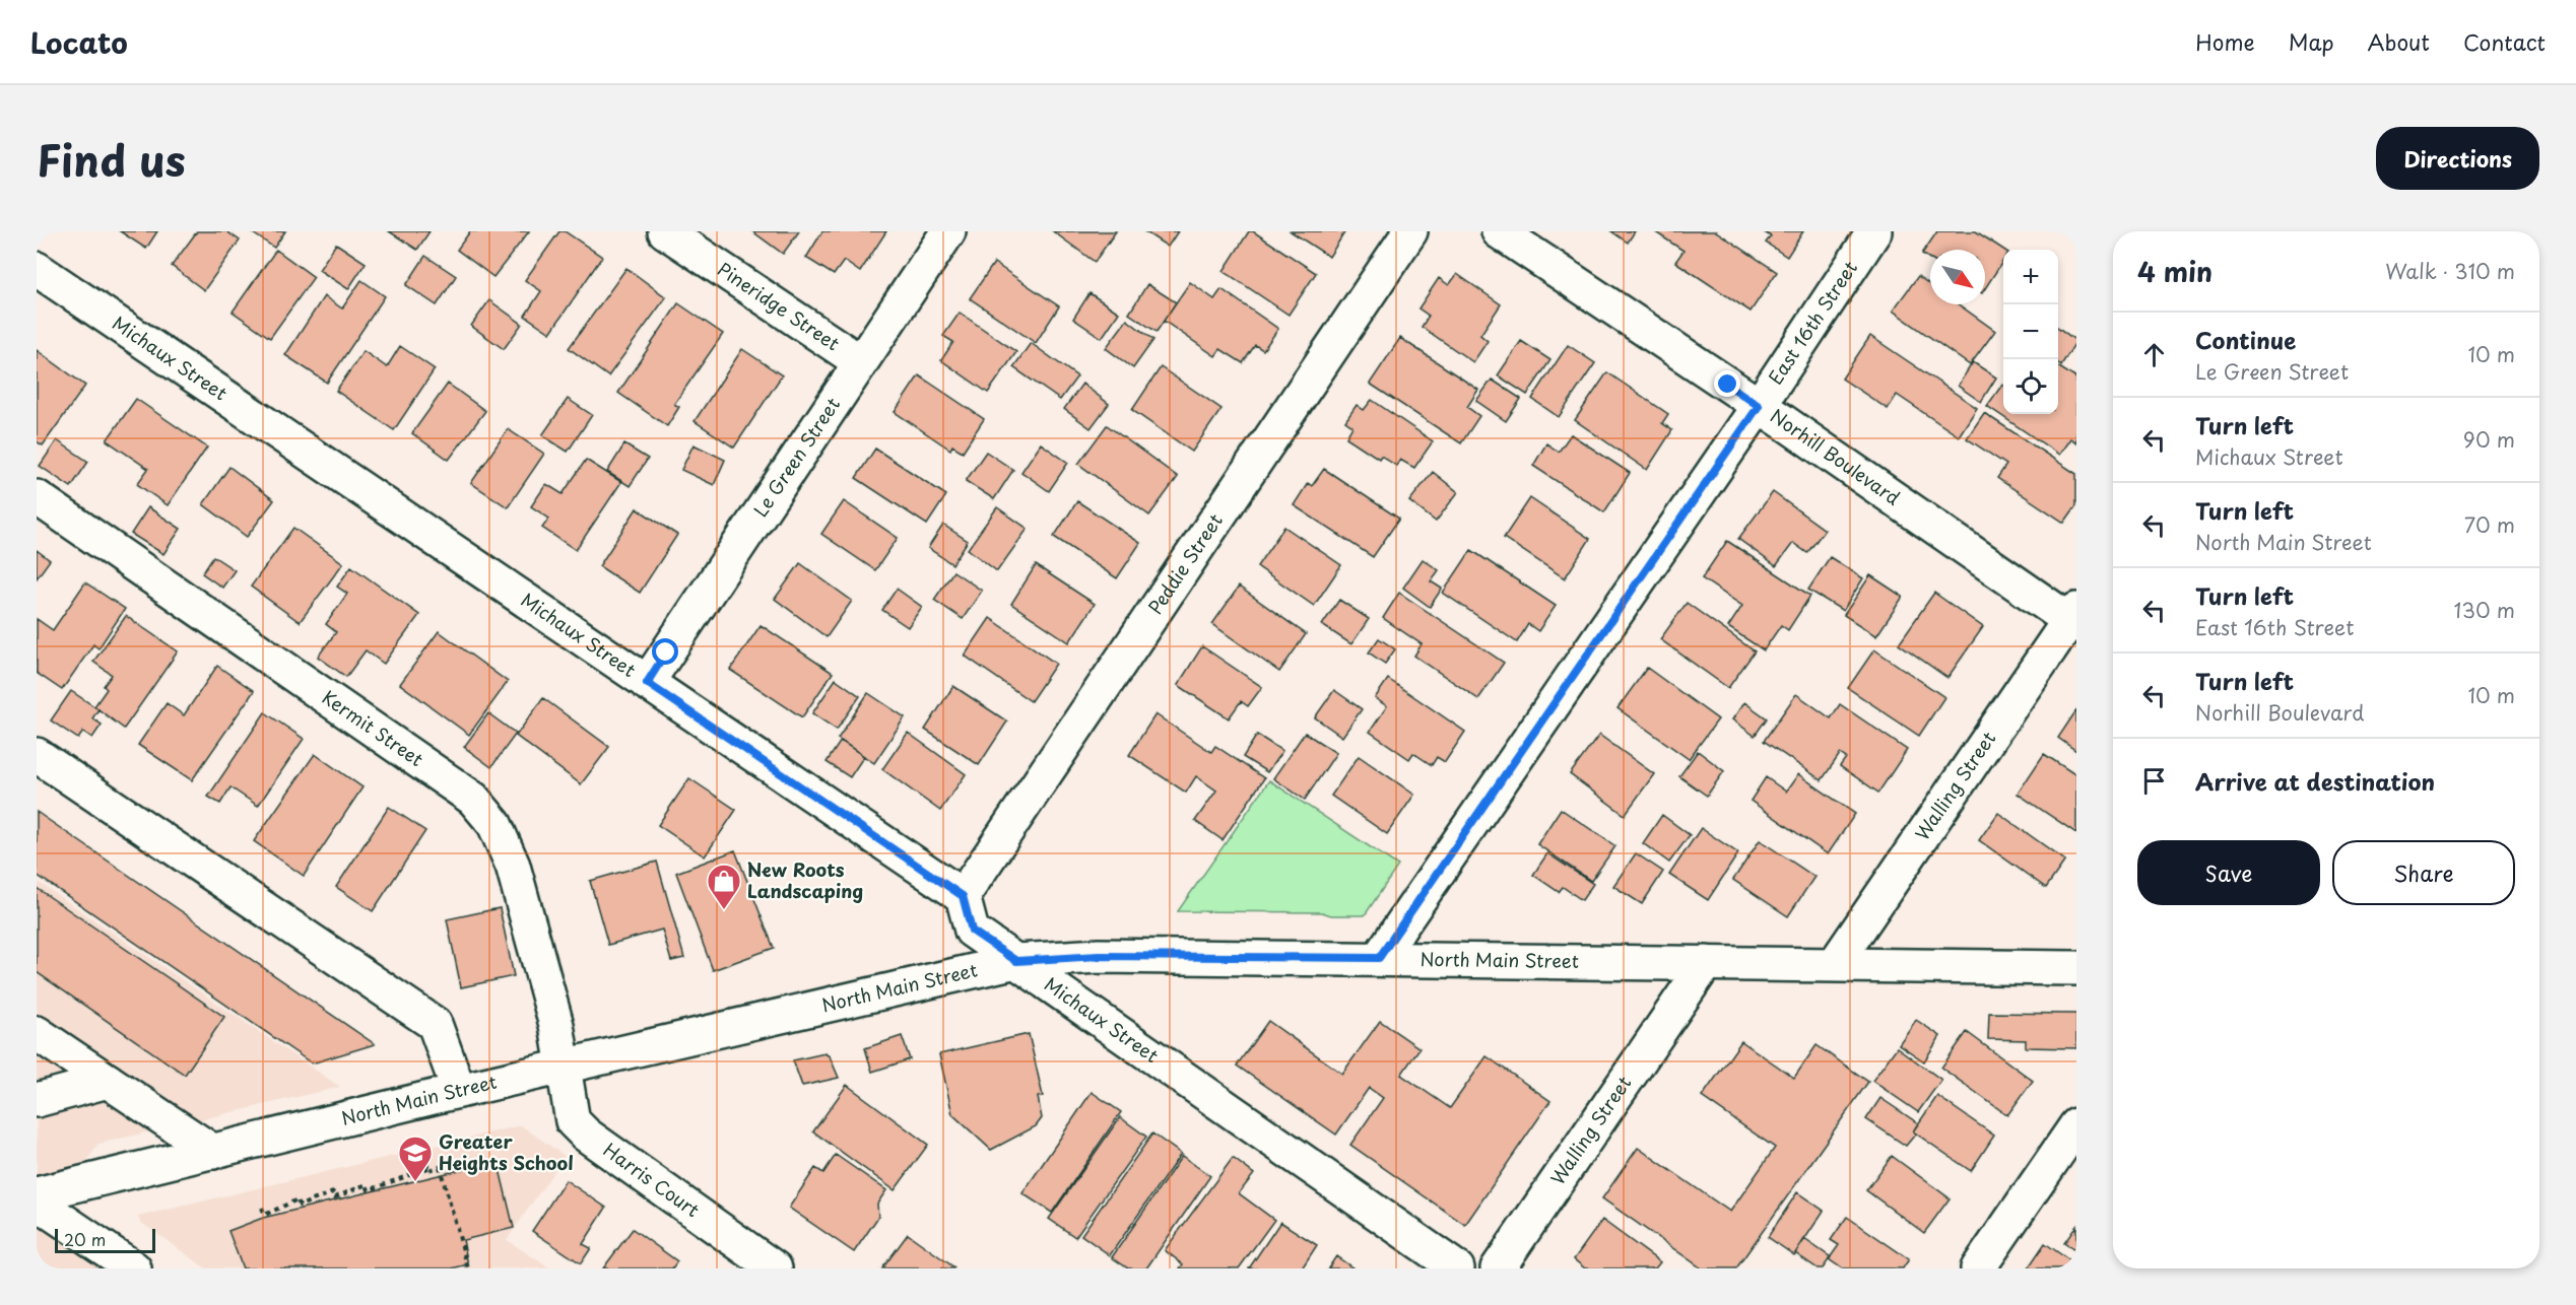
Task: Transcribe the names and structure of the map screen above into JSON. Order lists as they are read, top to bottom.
{
  "streets": {
    "street": [
      "Pineridge Street",
      "East 16th Street",
      "Michaux Street",
      "Le Green Street",
      "Norhill Boulevard",
      "Peddie Street",
      "Kermit Street",
      "Walling Street",
      "North Main Street",
      "Harris Court"
    ]
  },
  "crossings": [
    ["Pineridge Street", "Le Green Street"],
    ["East 16th Street", "Norhill Boulevard"],
    ["East 16th Street", "North Main Street"],
    ["Michaux Street", "Le Green Street"],
    ["Michaux Street", "Peddie Street"],
    ["Michaux Street", "North Main Street"],
    ["Norhill Boulevard", "Walling Street"],
    ["Kermit Street", "North Main Street"],
    ["Kermit Street", "Harris Court"],
    ["Walling Street", "North Main Street"],
    ["North Main Street", "Harris Court"]
  ],
  "places": {
    "shop": ["New Roots Landscaping"],
    "school or university": ["Greater Heights School"]
  },
  "scale_bar": "20 m",
  "north": "bottom right",
  "page": {
    "header": "Locato",
    "nav": [
      "Home",
      "Map",
      "About",
      "Contact"
    ],
    "title": "Find us",
    "buttons": [
      "Directions",
      ["Save", "Share"]
    ],
    "heading": ["4 min", "Walk · 310 m"],
    "map_buttons": ["+", "−"],
    "list": [
      ["Continue", "Le Green Street", "10 m"],
      ["Turn left", "Michaux Street", "90 m"],
      ["Turn left", "North Main Street", "70 m"],
      ["Turn left", "East 16th Street", "130 m"],
      ["Turn left", "Norhill Boulevard", "10 m"],
      "Arrive at destination"
    ],
    "scale": "20 m"
  }
}
